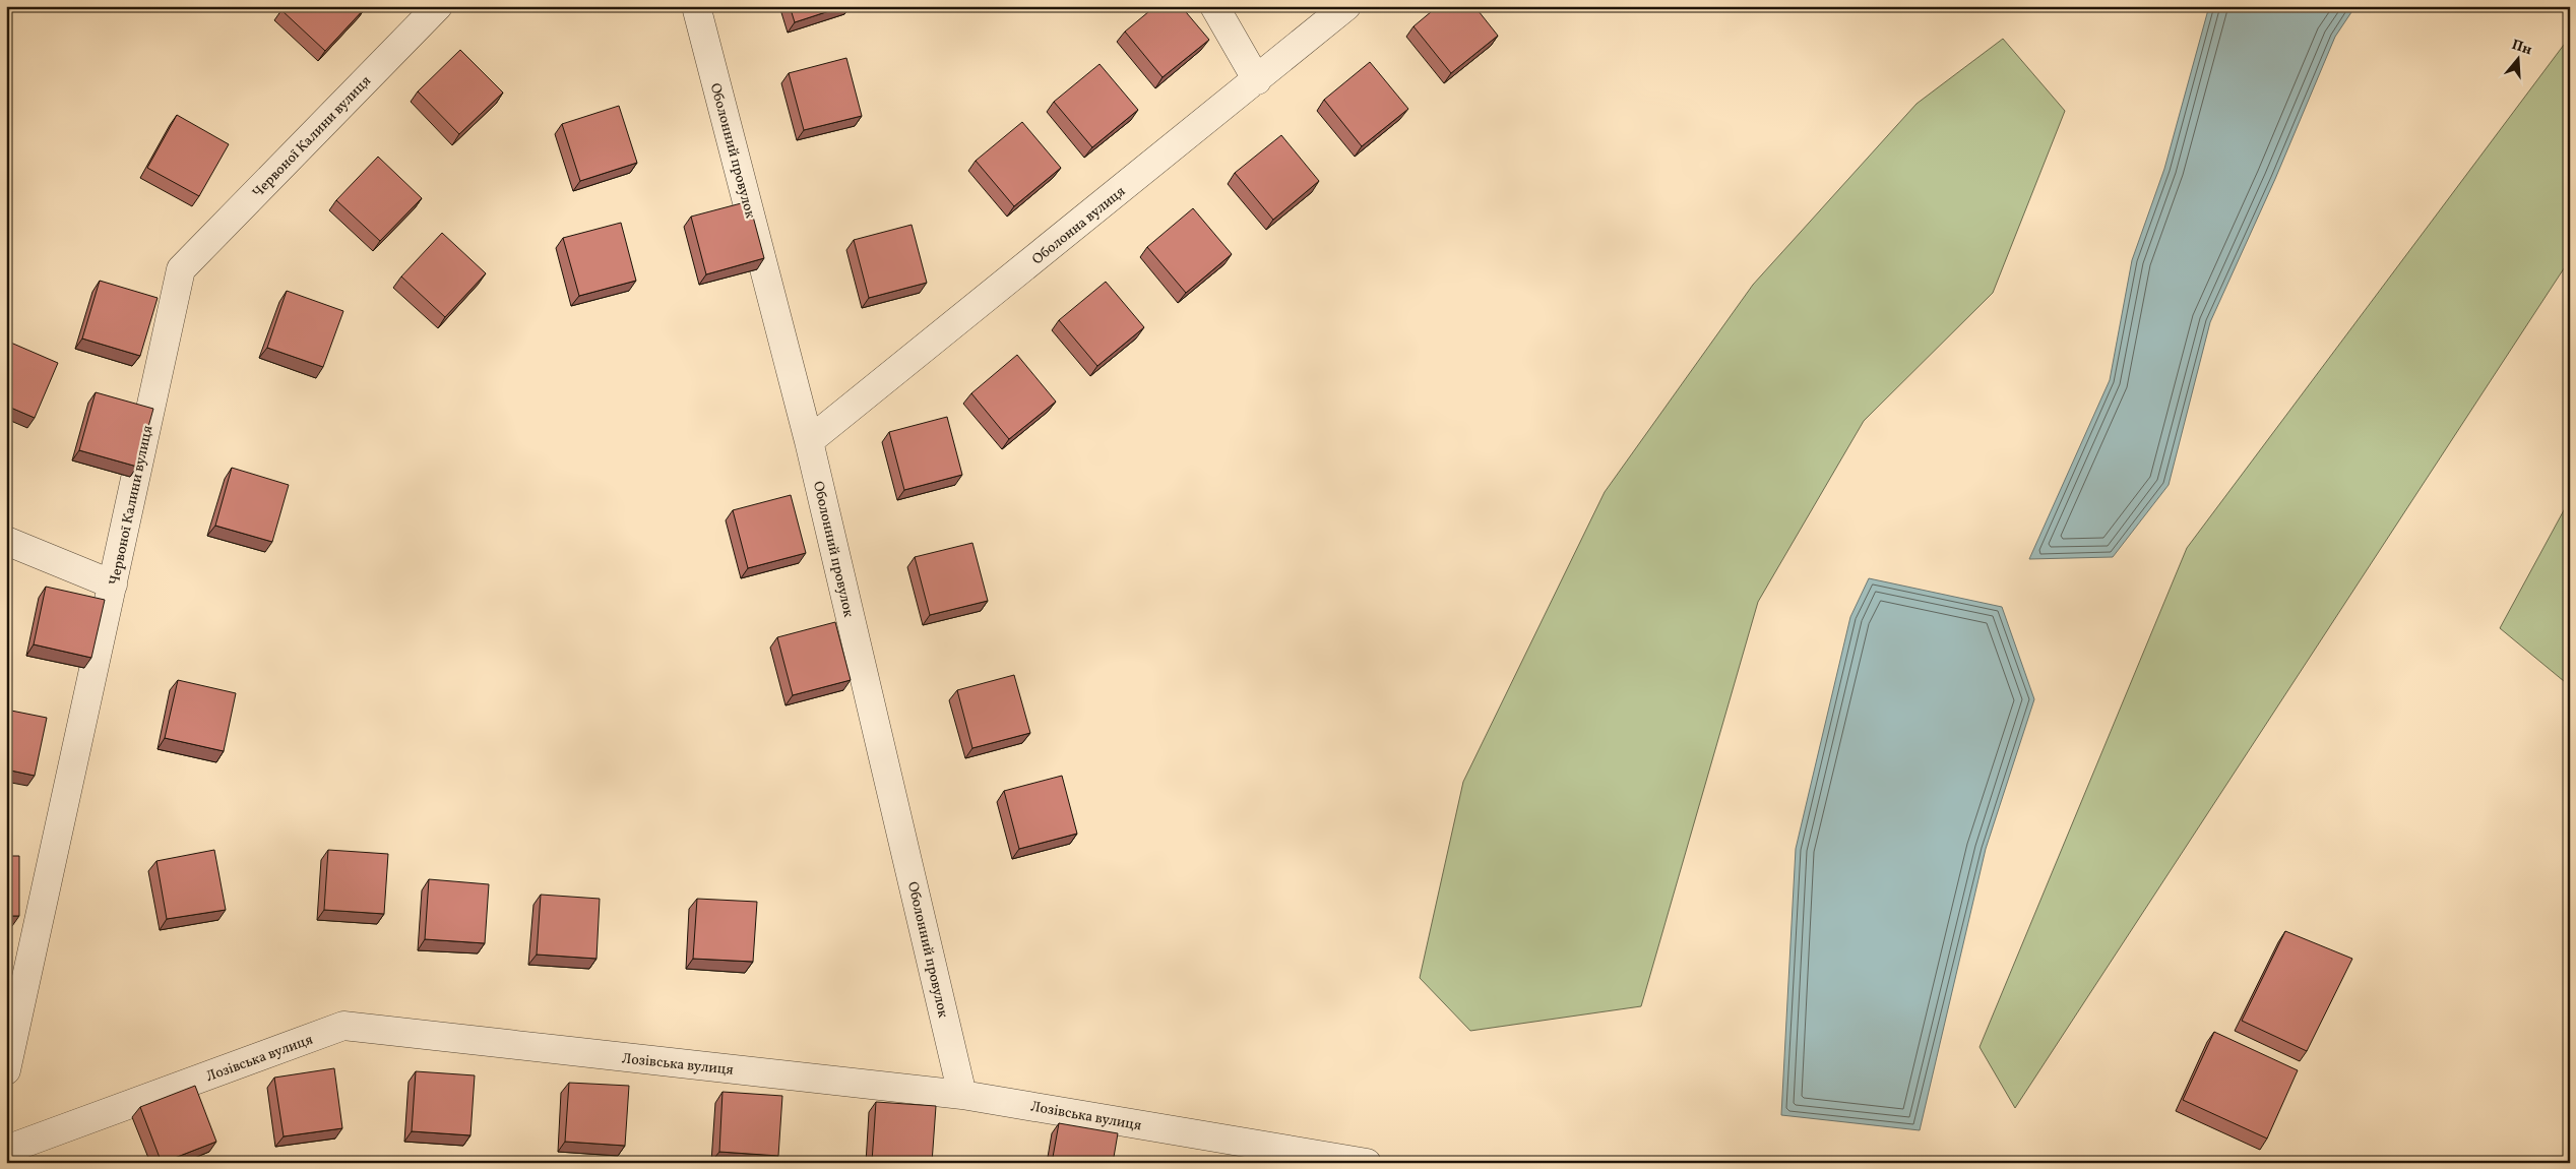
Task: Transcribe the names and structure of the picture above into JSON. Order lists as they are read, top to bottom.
{
  "streets": {
    "street": [
      "Червоної Калини вулиця",
      "Оболонний провулок",
      "Оболонна вулиця",
      "Лозівська вулиця"
    ]
  },
  "crossings": [
    ["Оболонний провулок", "Оболонна вулиця"],
    ["Оболонний провулок", "Лозівська вулиця"]
  ],
  "north": "top"
}
